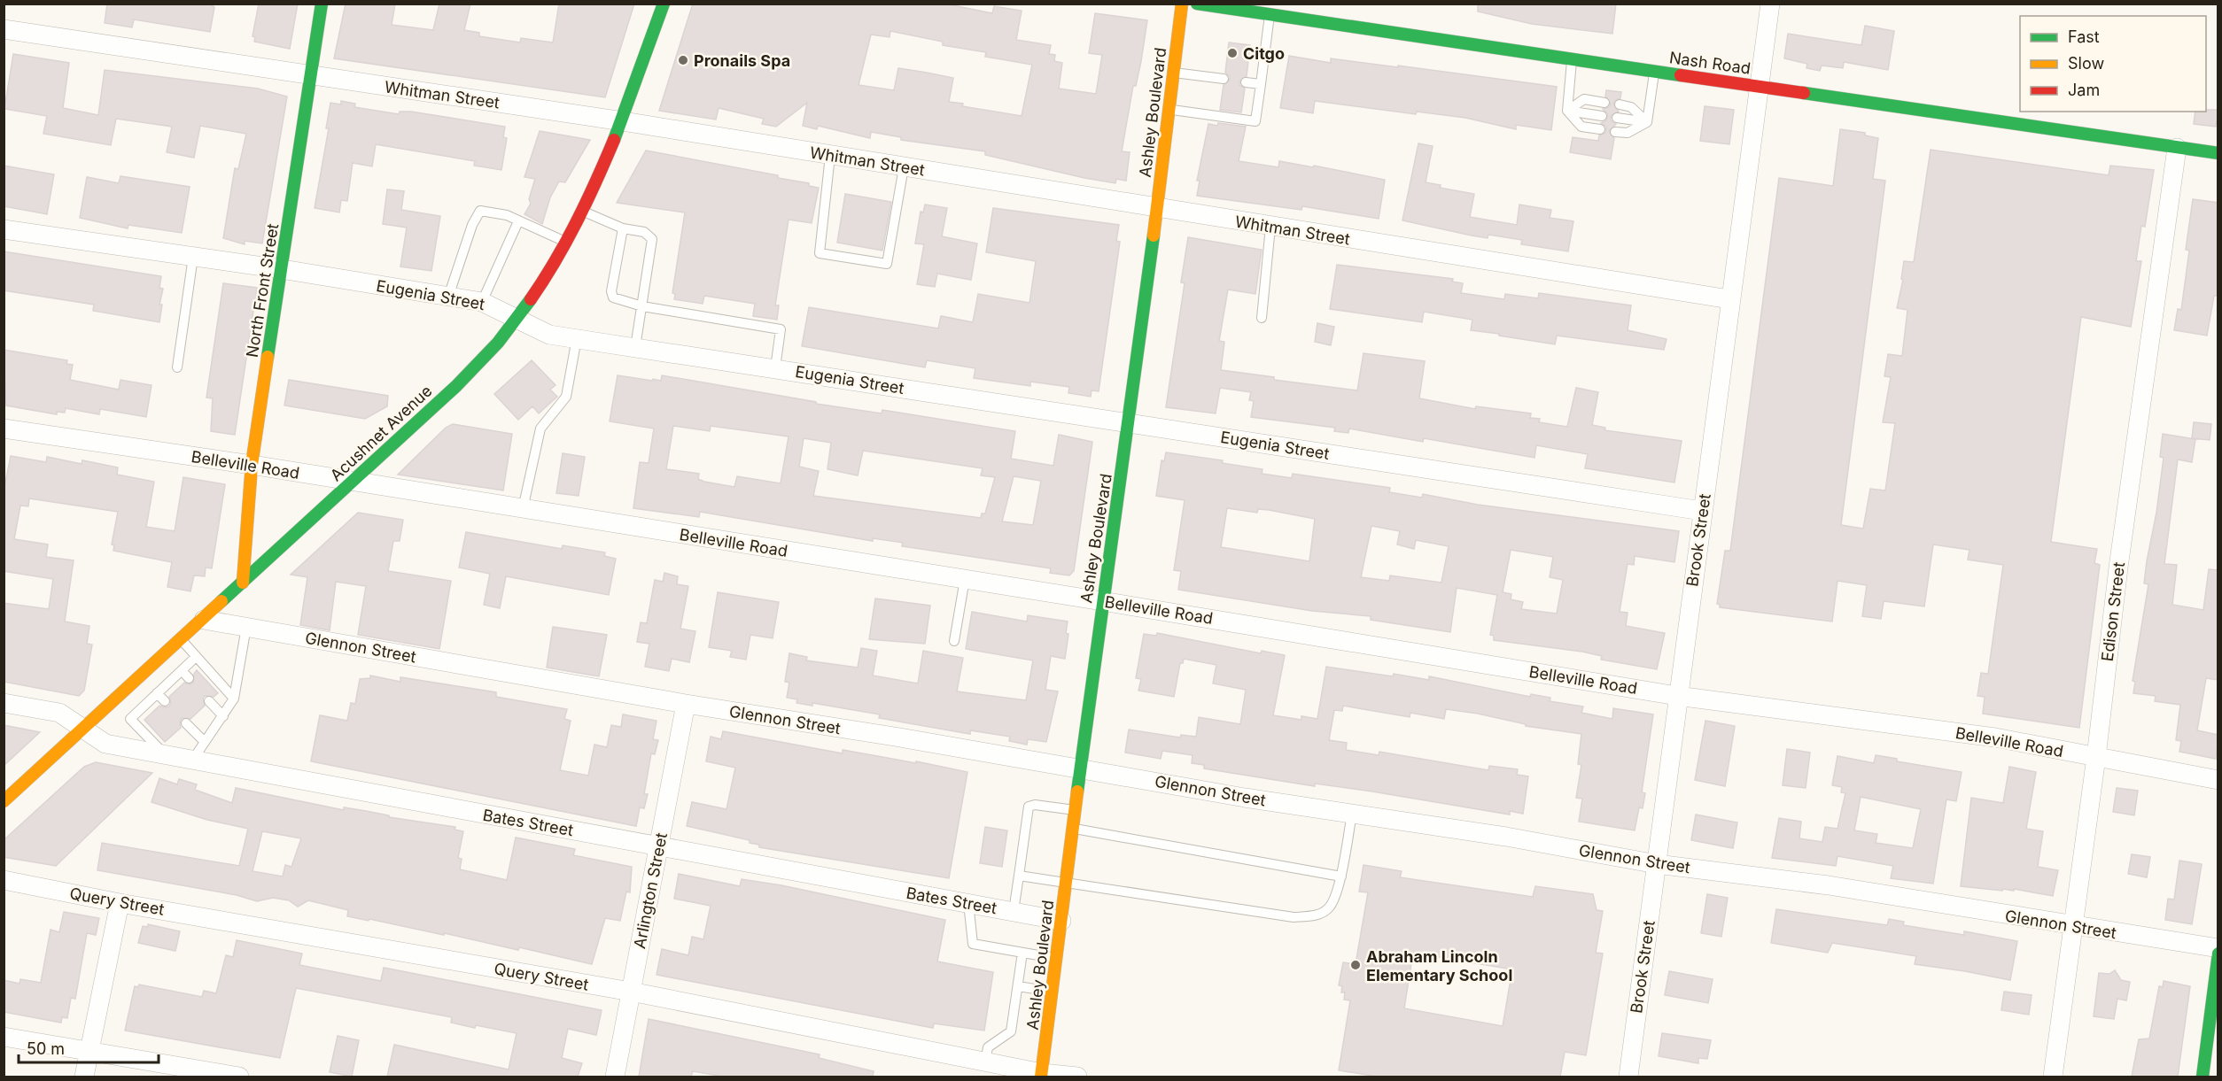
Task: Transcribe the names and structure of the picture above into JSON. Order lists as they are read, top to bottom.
{
  "streets": {
    "main road": [
      "Nash Road",
      "Ashley Boulevard",
      "North Front Street",
      "Acushnet Avenue"
    ],
    "street": [
      "Whitman Street",
      "Eugenia Street",
      "Belleville Road",
      "Brook Street",
      "Edison Street",
      "Glennon Street",
      "Bates Street",
      "Arlington Street",
      "Query Street"
    ]
  },
  "crossings": [
    ["Nash Road", "Brook Street"],
    ["Nash Road", "Edison Street"],
    ["Whitman Street", "Ashley Boulevard"],
    ["Whitman Street", "North Front Street"],
    ["Whitman Street", "Acushnet Avenue"],
    ["Whitman Street", "Brook Street"],
    ["Ashley Boulevard", "Eugenia Street"],
    ["Ashley Boulevard", "Belleville Road"],
    ["Ashley Boulevard", "Glennon Street"],
    ["Ashley Boulevard", "Bates Street"],
    ["Ashley Boulevard", "Query Street"],
    ["North Front Street", "Eugenia Street"],
    ["North Front Street", "Acushnet Avenue"],
    ["North Front Street", "Belleville Road"],
    ["Eugenia Street", "Acushnet Avenue"],
    ["Eugenia Street", "Brook Street"],
    ["Acushnet Avenue", "Belleville Road"],
    ["Acushnet Avenue", "Glennon Street"],
    ["Acushnet Avenue", "Bates Street"],
    ["Belleville Road", "Brook Street"],
    ["Belleville Road", "Edison Street"],
    ["Brook Street", "Glennon Street"],
    ["Edison Street", "Glennon Street"],
    ["Glennon Street", "Arlington Street"],
    ["Bates Street", "Arlington Street"],
    ["Arlington Street", "Query Street"]
  ],
  "places": ["Citgo", "Pronails Spa", "Abraham Lincoln Elementary School"],
  "legend": ["Fast", "Slow", "Jam"],
  "scale_bar": "50 m"
}
